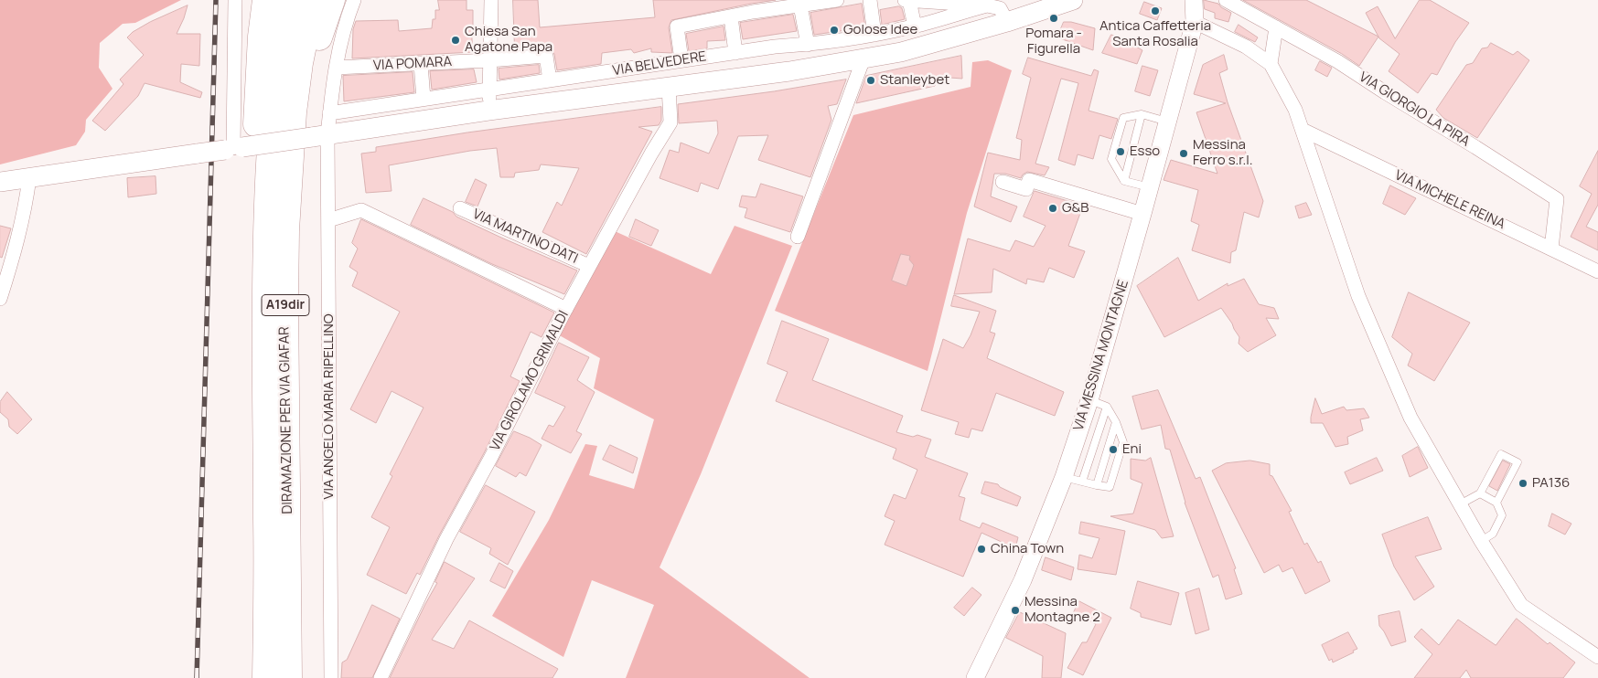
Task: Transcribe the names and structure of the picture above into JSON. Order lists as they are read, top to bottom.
{
  "streets": {
    "highway": ["A19dir", "DIRAMAZIONE PER VIA GIAFAR"],
    "street": [
      "VIA POMARA",
      "VIA BELVEDERE",
      "VIA GIORGIO LA PIRA",
      "VIA MICHELE REINA",
      "VIA MARTINO DATI",
      "VIA MESSINA MONTAGNE",
      "VIA GIROLAMO GRIMALDI",
      "VIA ANGELO MARIA RIPELLINO"
    ]
  },
  "crossings": [
    ["VIA POMARA", "VIA BELVEDERE"],
    ["VIA POMARA", "VIA ANGELO MARIA RIPELLINO"],
    ["VIA BELVEDERE", "VIA ANGELO MARIA RIPELLINO"],
    ["VIA GIORGIO LA PIRA", "VIA MICHELE REINA"],
    ["VIA MARTINO DATI", "VIA GIROLAMO GRIMALDI"]
  ],
  "places": [
    "Antica Caffetteria Santa Rosalia",
    "Pomara - Figurella",
    "Golose Idee",
    "Chiesa San Agatone Papa",
    "Stanleybet",
    "Esso",
    "Messina Ferro s.r.l.",
    "G&B",
    "Eni",
    "PA136",
    "China Town",
    "Messina Montagne 2"
  ]
}
